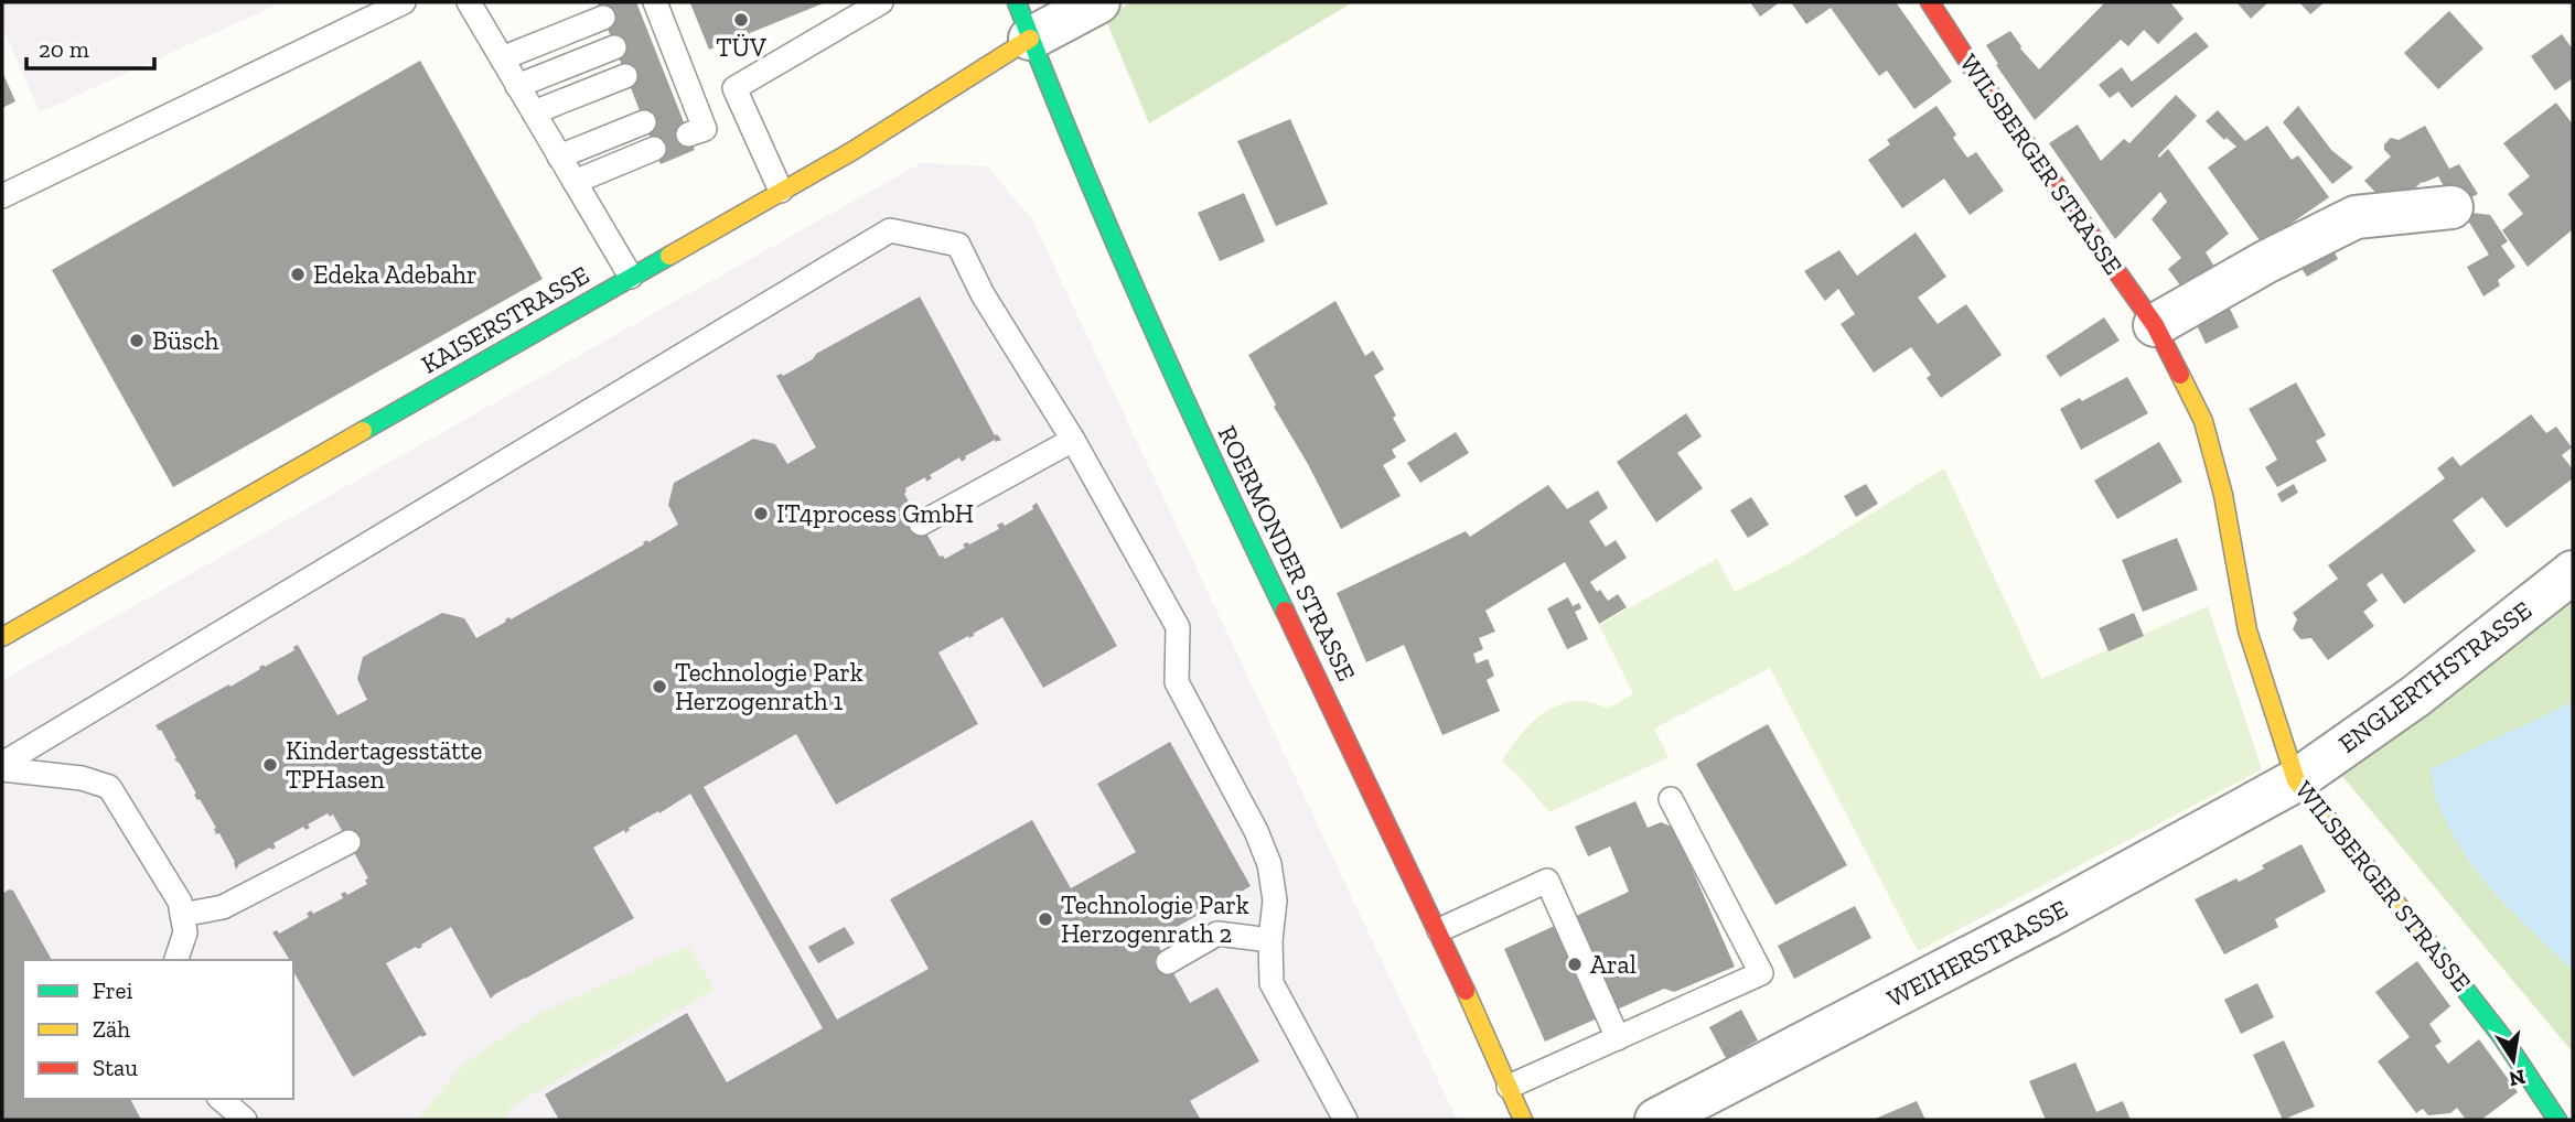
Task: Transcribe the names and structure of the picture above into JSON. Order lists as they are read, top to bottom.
{
  "streets": {
    "street": [
      "WILSBERGER STRASSE",
      "KAISERSTRASSE",
      "ROERMONDER STRASSE",
      "ENGLERTHSTRASSE",
      "WEIHERSTRASSE"
    ]
  },
  "crossings": [
    ["WILSBERGER STRASSE", "ENGLERTHSTRASSE"],
    ["WILSBERGER STRASSE", "WEIHERSTRASSE"],
    ["KAISERSTRASSE", "ROERMONDER STRASSE"],
    ["ENGLERTHSTRASSE", "WEIHERSTRASSE"]
  ],
  "places": [
    "TÜV",
    "Edeka Adebahr",
    "Büsch",
    "IT4process GmbH",
    "Technologie Park Herzogenrath 1",
    "Kindertagesstätte TPHasen",
    "Technologie Park Herzogenrath 2",
    "Aral"
  ],
  "legend": ["Frei", "Zäh", "Stau"],
  "scale_bar": "20 m",
  "north": "bottom"
}
